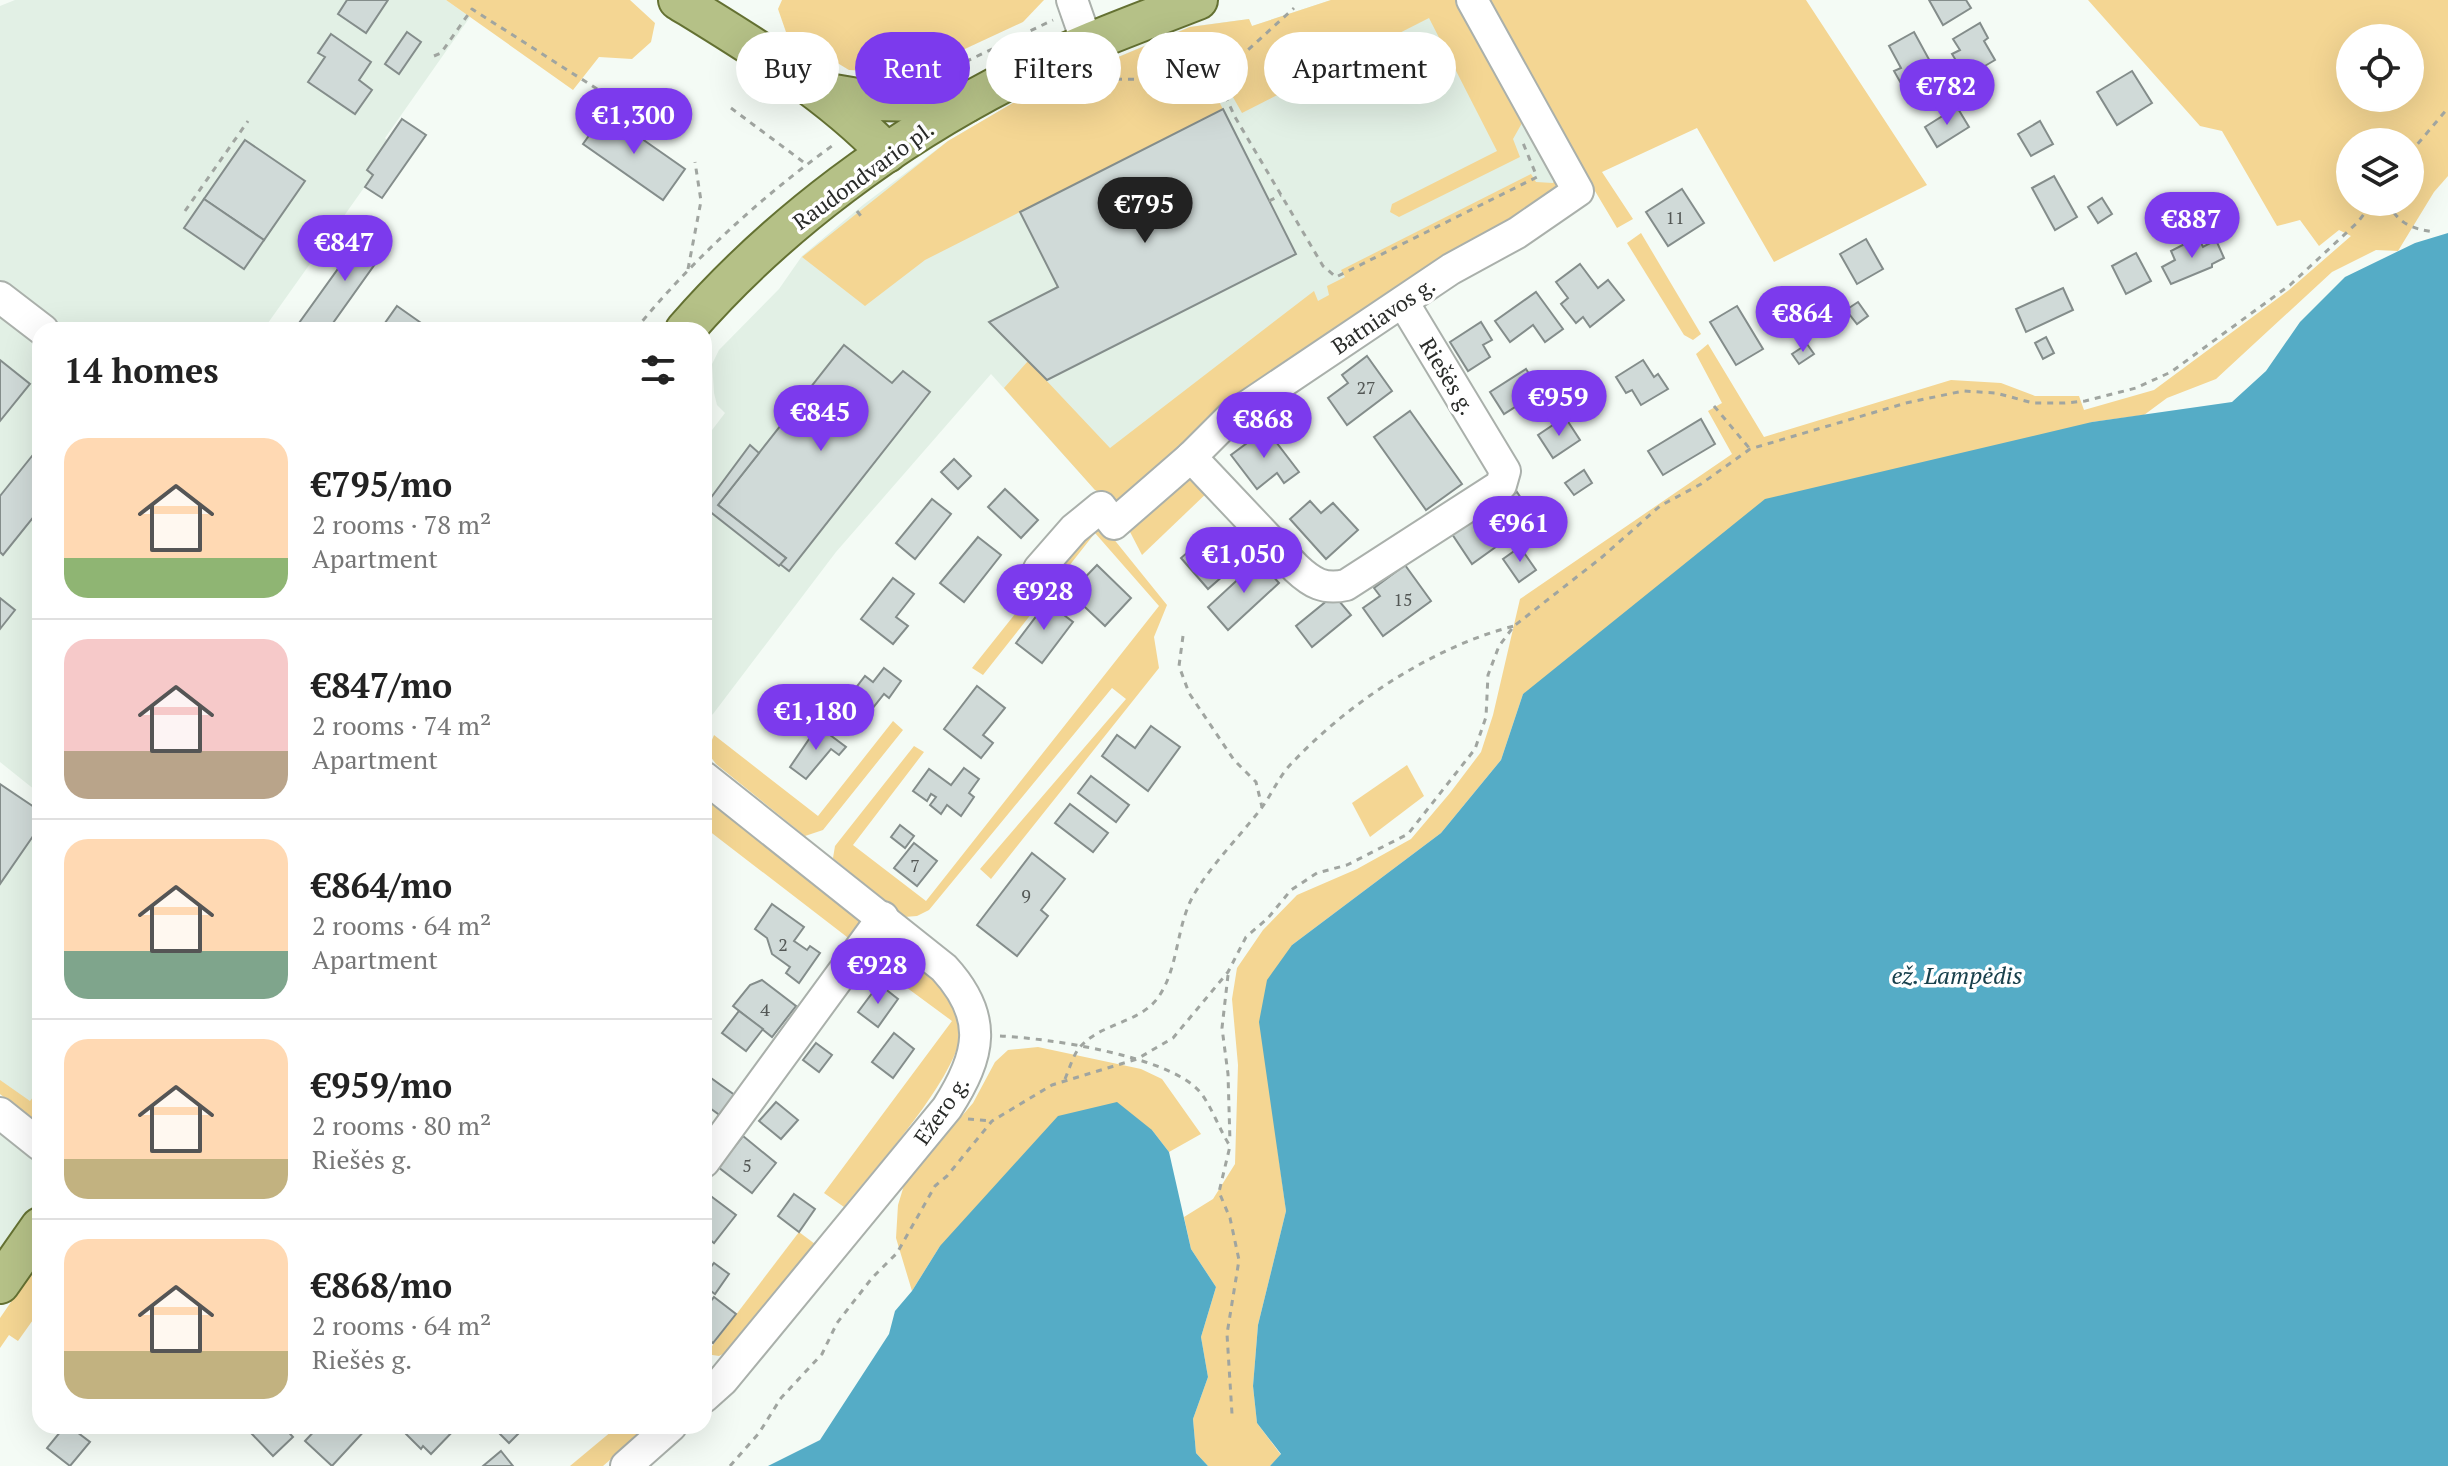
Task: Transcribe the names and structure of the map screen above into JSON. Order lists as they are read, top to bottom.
{
  "streets": {
    "main road": ["Raudondvario pl."],
    "street": ["Batniavos g.", "Riešės g.", "Ežero g."]
  },
  "crossings": [
    ["Batniavos g.", "Riešės g."]
  ],
  "water": ["ež. Lampėdis"],
  "house_numbers": [
    "11",
    "27",
    "15",
    "7",
    "9",
    "2",
    "4",
    "5"
  ],
  "page": {
    "chip": [
      "Buy",
      "Rent",
      "Filters",
      "New",
      "Apartment"
    ],
    "price": [
      "€782",
      "€1,300",
      "€795",
      "€887",
      "€847",
      "€864",
      "€959",
      "€845",
      "€868",
      "€961",
      "€1,050",
      "€928",
      "€1,180",
      "€928"
    ],
    "heading": "14 homes",
    "list": [
      {
        "name": "€795/mo",
        "note": "2 rooms · 78 m² · Apartment"
      },
      {
        "name": "€847/mo",
        "note": "2 rooms · 74 m² · Apartment"
      },
      {
        "name": "€864/mo",
        "note": "2 rooms · 64 m² · Apartment"
      },
      {
        "name": "€959/mo",
        "note": "2 rooms · 80 m² · Riešės g."
      },
      {
        "name": "€868/mo",
        "note": "2 rooms · 64 m² · Riešės g."
      }
    ]
  }
}
